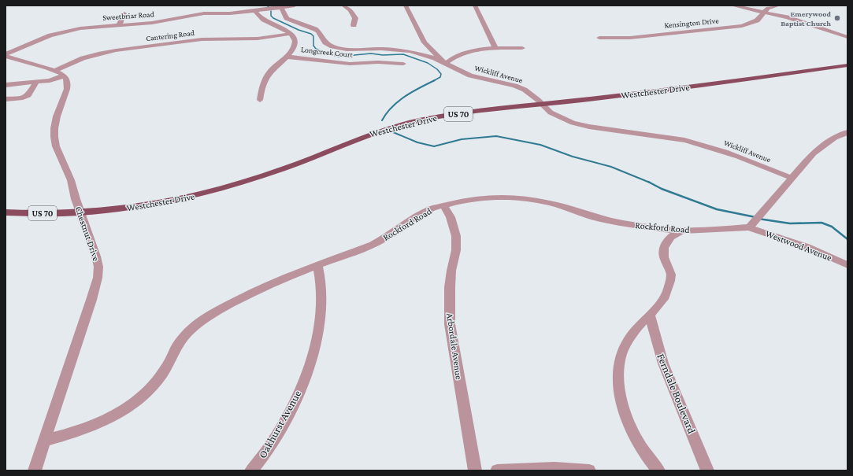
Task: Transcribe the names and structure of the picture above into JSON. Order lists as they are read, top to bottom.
{
  "streets": {
    "main road": ["Westchester Drive", "US 70"],
    "street": [
      "Sweetbriar Road",
      "Kensington Drive",
      "Cantering Road",
      "Longcreek Court",
      "Wickliff Avenue",
      "Rockford Road",
      "Chestnut Drive",
      "Westwood Avenue",
      "Arbordale Avenue",
      "Ferndale Boulevard",
      "Oakhurst Avenue"
    ]
  },
  "crossings": [
    ["Sweetbriar Road", "Wickliff Avenue"],
    ["Wickliff Avenue", "Westchester Drive"],
    ["Westchester Drive", "Chestnut Drive"],
    ["Rockford Road", "Chestnut Drive"],
    ["Rockford Road", "Westwood Avenue"],
    ["Rockford Road", "Arbordale Avenue"],
    ["Rockford Road", "Oakhurst Avenue"]
  ],
  "places": ["Emerywood Baptist Church"]
}
